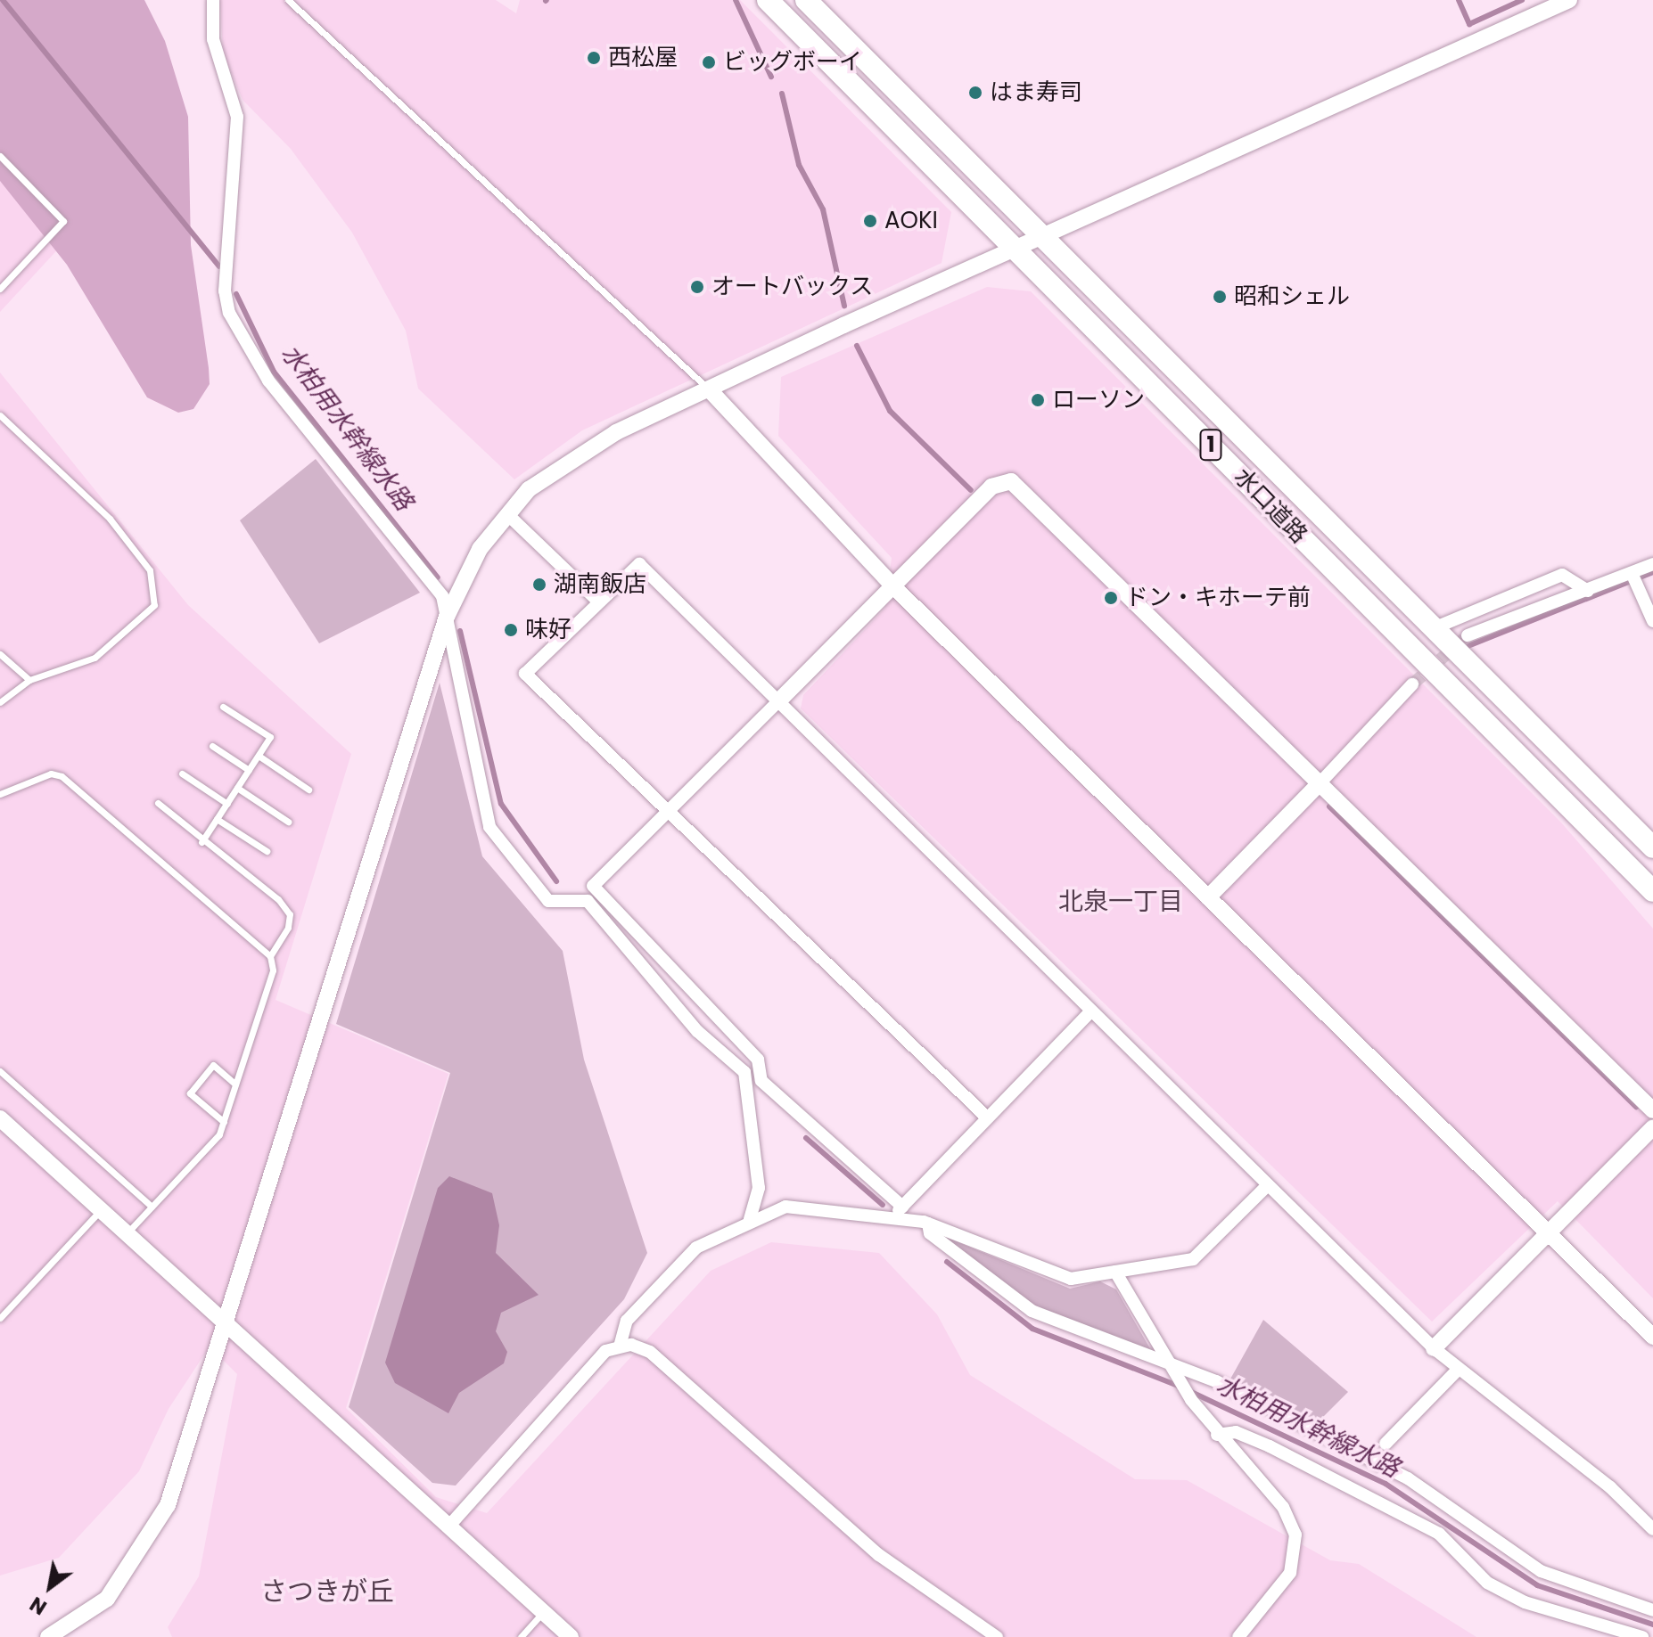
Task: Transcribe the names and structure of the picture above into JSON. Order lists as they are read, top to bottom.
{
  "streets": {
    "highway": ["1", "水口道路"]
  },
  "districts": ["北泉一丁目", "さつきが丘"],
  "water": ["水柏用水幹線水路"],
  "places": [
    "西松屋",
    "ビッグボーイ",
    "はま寿司",
    "AOKI",
    "オートバックス",
    "昭和シェル",
    "ローソン",
    "湖南飯店",
    "ドン・キホーテ前",
    "味好"
  ],
  "north": "bottom left"
}
